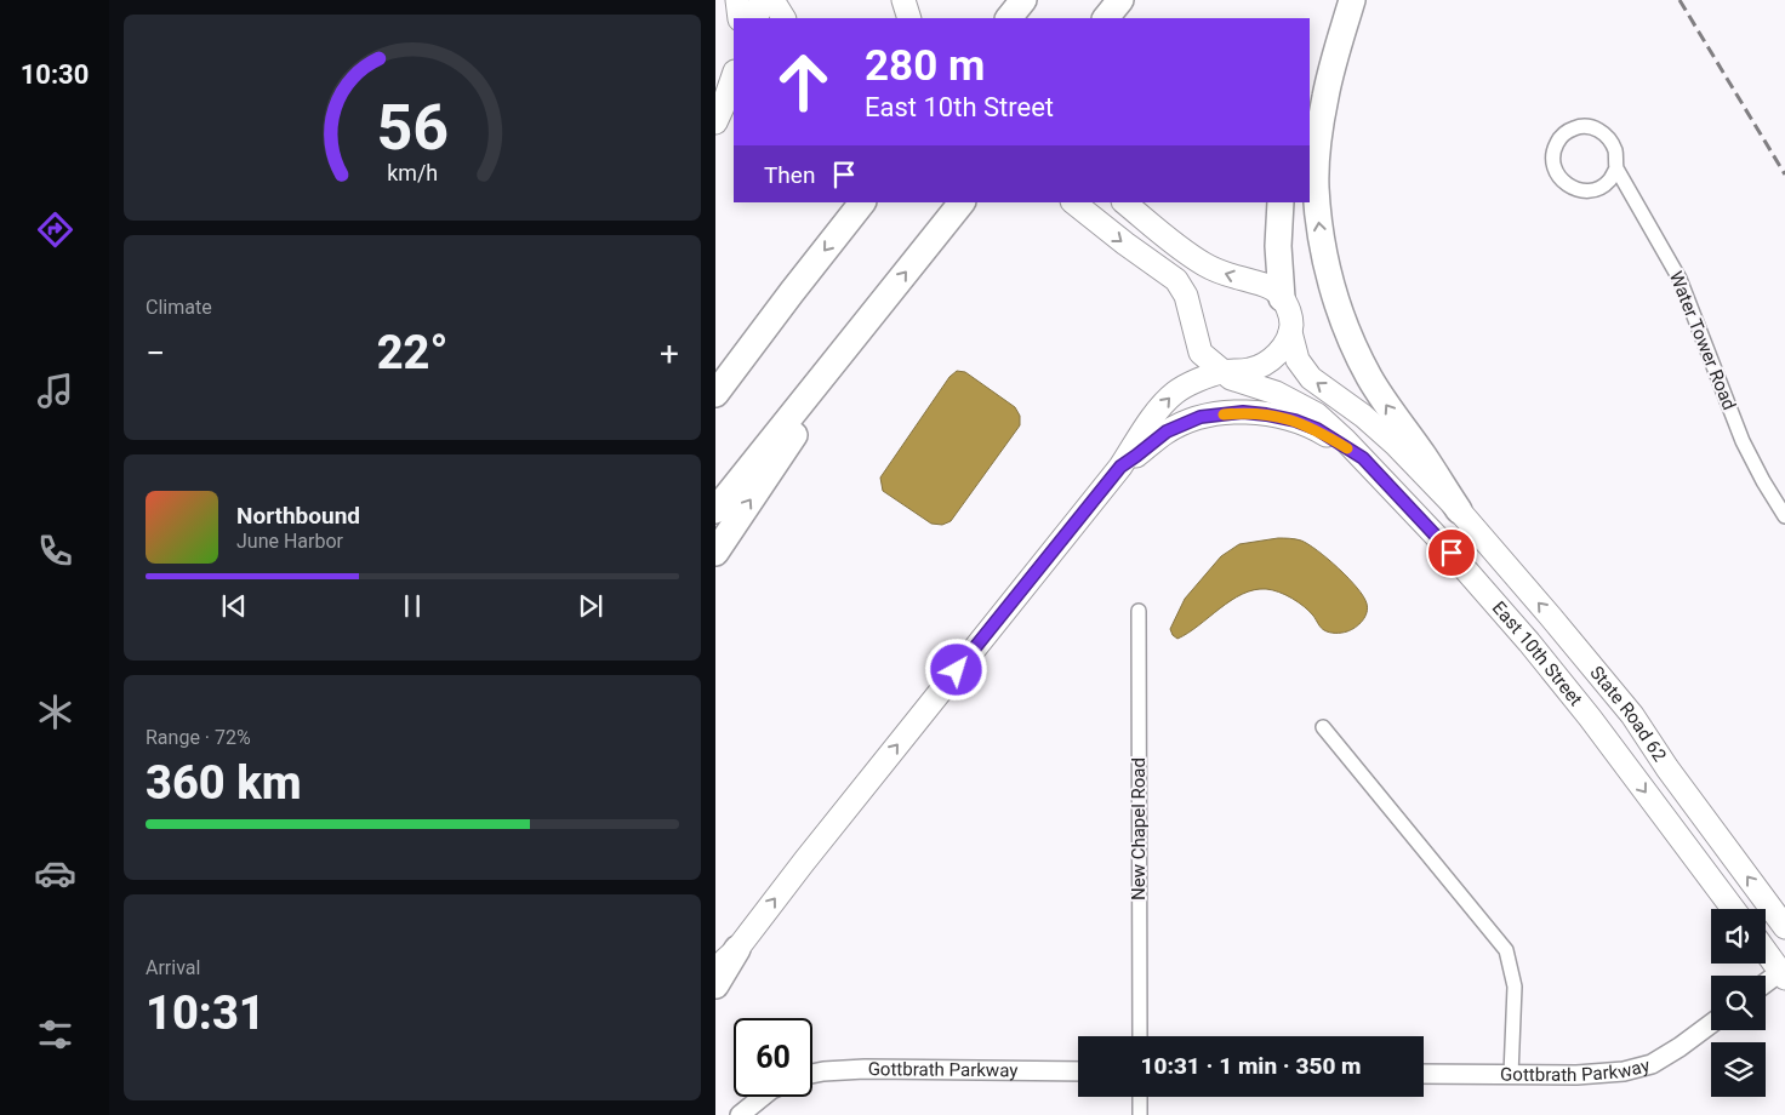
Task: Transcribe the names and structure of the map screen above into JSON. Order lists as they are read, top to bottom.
{
  "streets": {
    "main road": ["East 10th Street", "State Road 62"],
    "street": ["Water Tower Road", "New Chapel Road", "Gottbrath Parkway"]
  },
  "one_way": ["East 10th Street", "State Road 62"],
  "page": {
    "tabs": "10:30",
    "turn": ["280 m", "East 10th Street"],
    "then": "Then",
    "tile": [
      "Climate",
      ["Range · 72%", "360 km"],
      ["Arrival", "10:31"]
    ],
    "heat": ["−", "22°", "+"],
    "song": ["Northbound", "June Harbor"],
    "limit": "60",
    "trip": "10:31 · 1 min · 350 m",
    "gauge": ["56", "km/h"]
  }
}
